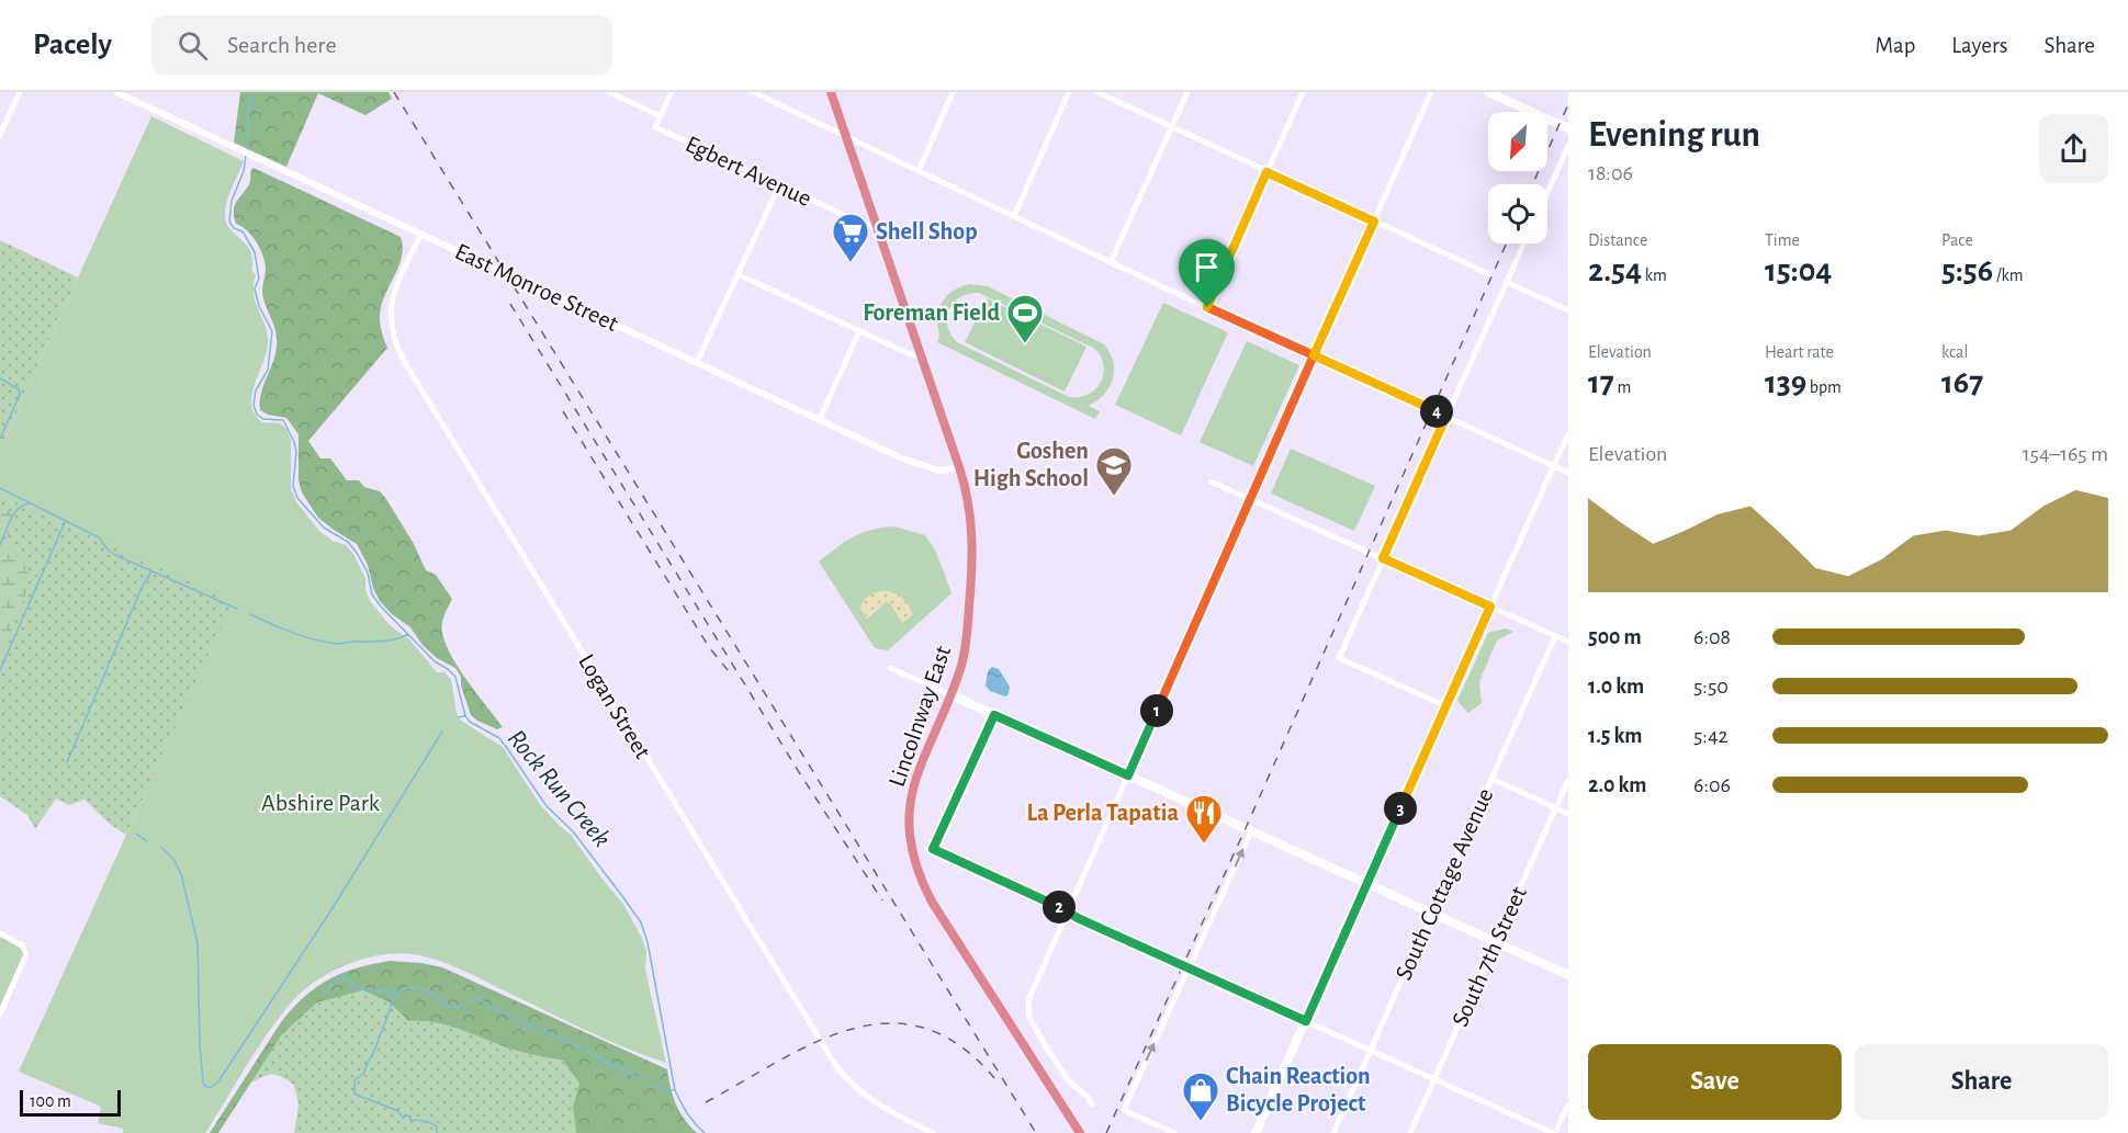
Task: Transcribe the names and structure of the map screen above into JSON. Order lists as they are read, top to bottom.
{
  "streets": {
    "highway": ["Lincolnway East"],
    "street": [
      "Egbert Avenue",
      "East Monroe Street",
      "Logan Street",
      "South Cottage Avenue",
      "South 7th Street"
    ]
  },
  "crossings": [
    ["Egbert Avenue", "Lincolnway East"],
    ["East Monroe Street", "Logan Street"],
    ["East Monroe Street", "Lincolnway East"]
  ],
  "water": ["Rock Run Creek"],
  "parks": ["Abshire Park"],
  "places": {
    "supermarket": ["Shell Shop"],
    "sports": ["Foreman Field"],
    "school or university": ["Goshen High School"],
    "restaurant": ["La Perla Tapatia"],
    "shop": ["Chain Reaction Bicycle Project"]
  },
  "scale_bar": "100 m",
  "north": "bottom left",
  "page": {
    "header": "Pacely",
    "search": "Search here",
    "nav": ["Map", "Layers", "Share"],
    "heading": ["Evening run", "18:06"],
    "stats": [
      ["Distance", "2.54 km"],
      ["Time", "15:04"],
      ["Pace", "5:56 /km"],
      ["Elevation", "17 m"],
      ["Heart rate", "139 bpm"],
      ["kcal", "167"]
    ],
    "pins": [
      "4",
      "1",
      "3",
      "2"
    ],
    "chart": ["Elevation", "154–165 m"],
    "list": [
      {
        "name": "500 m",
        "note": "6:08"
      },
      {
        "name": "1.0 km",
        "note": "5:50"
      },
      {
        "name": "1.5 km",
        "note": "5:42"
      },
      {
        "name": "2.0 km",
        "note": "6:06"
      }
    ],
    "buttons": ["Save", "Share"],
    "scale": "100 m"
  }
}
